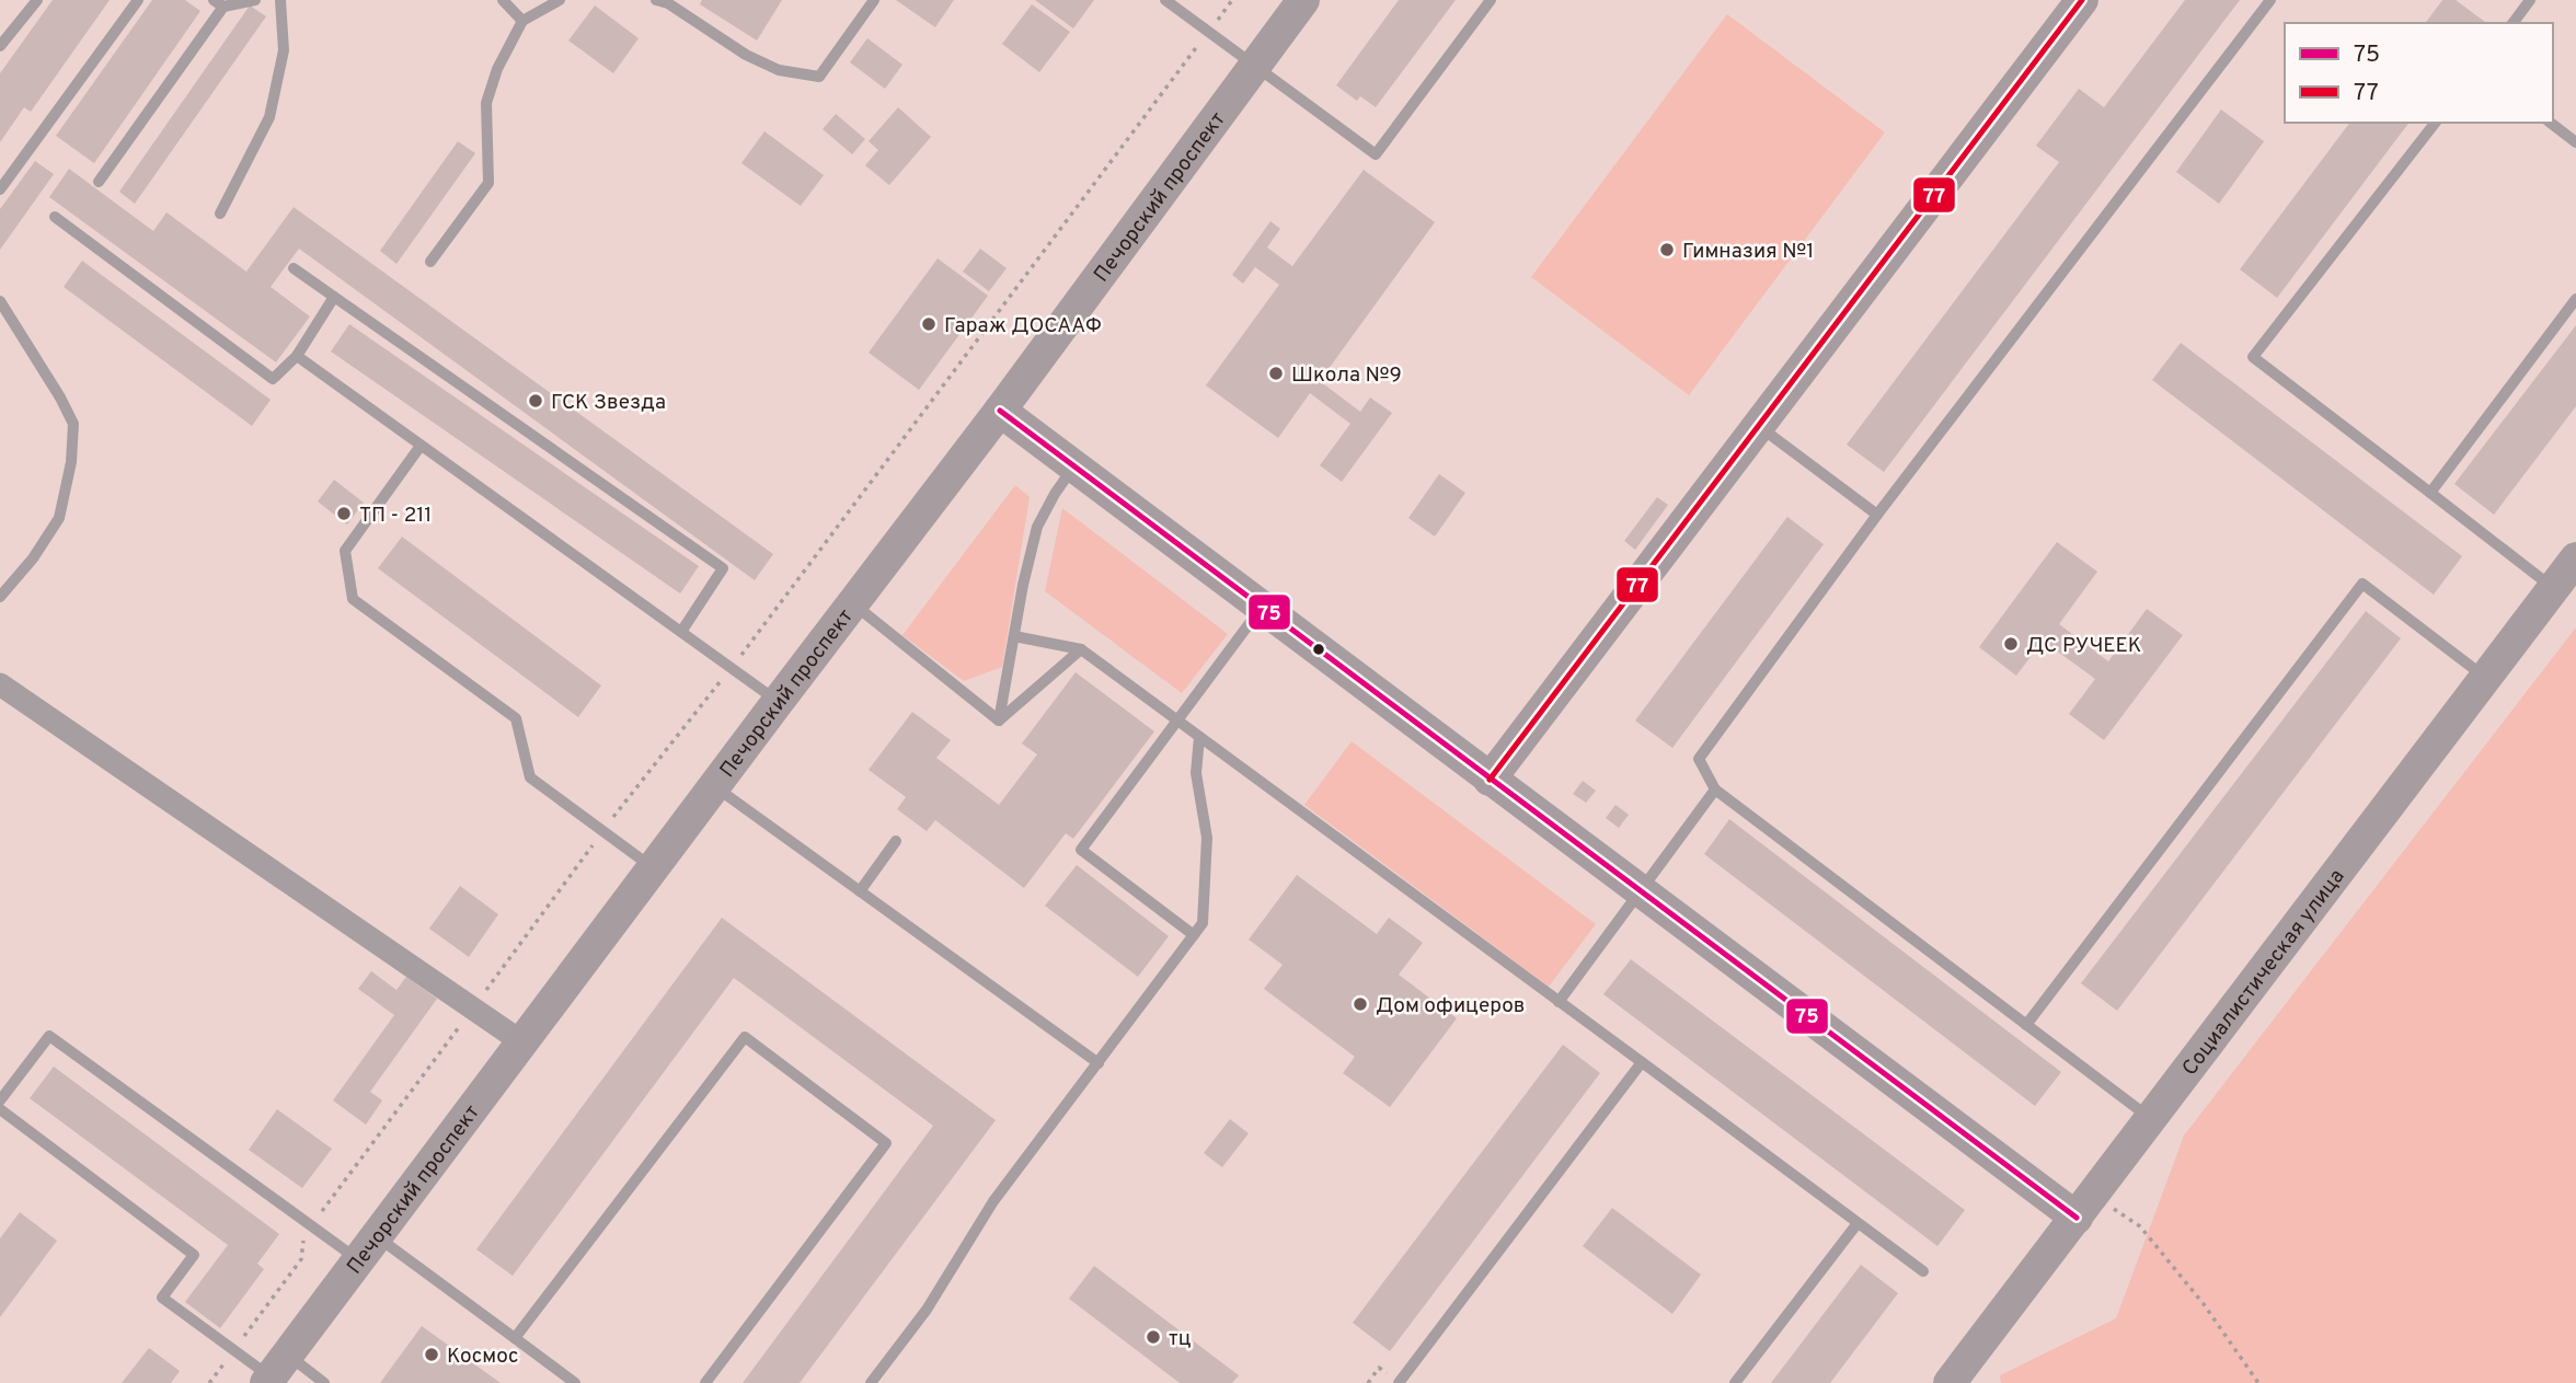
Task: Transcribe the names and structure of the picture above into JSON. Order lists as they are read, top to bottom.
{
  "streets": {
    "main road": ["Печорский проспект", "Социалистическая улица"]
  },
  "places": [
    "Гимназия №1",
    "Гараж ДОСААФ",
    "Школа №9",
    "ГСК Звезда",
    "ТП - 211",
    "ДС РУЧЕЕК",
    "Дом офицеров",
    "тц",
    "Космос"
  ],
  "lines": ["transit line 77", "transit line 75"],
  "legend": ["75", "77"]
}
